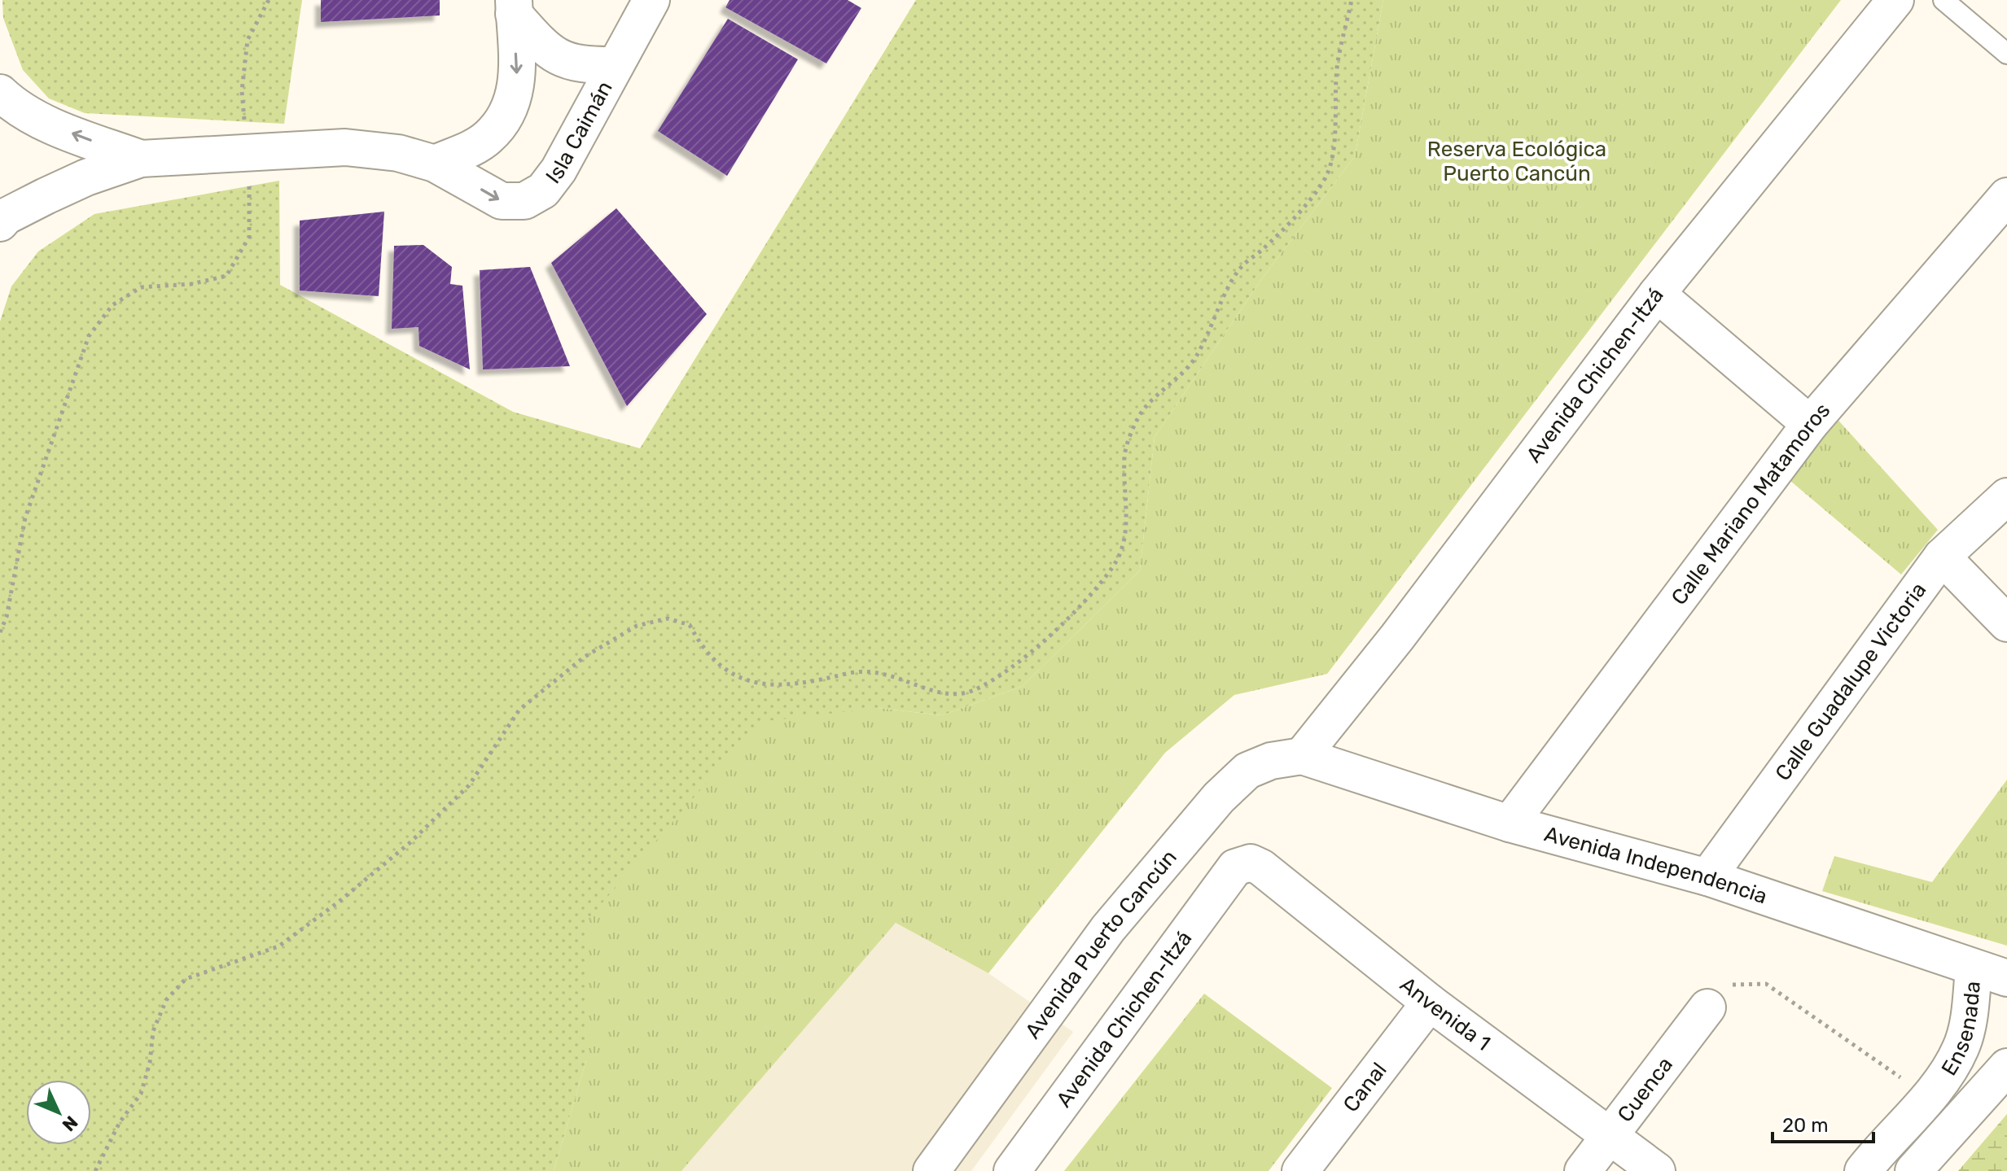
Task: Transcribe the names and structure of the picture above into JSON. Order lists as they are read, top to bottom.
{
  "streets": {
    "street": [
      "Isla Caimán",
      "Avenida Chichen-Itzá",
      "Calle Mariano Matamoros",
      "Calle Guadalupe Victoria",
      "Avenida Independencia",
      "Avenida Puerto Cancún",
      "Anvenida 1",
      "Ensenada",
      "Canal",
      "Cuenca"
    ]
  },
  "crossings": [
    ["Avenida Chichen-Itzá", "Avenida Independencia"],
    ["Avenida Chichen-Itzá", "Avenida Puerto Cancún"],
    ["Avenida Chichen-Itzá", "Anvenida 1"],
    ["Calle Mariano Matamoros", "Avenida Independencia"],
    ["Calle Guadalupe Victoria", "Avenida Independencia"],
    ["Avenida Independencia", "Avenida Puerto Cancún"],
    ["Avenida Independencia", "Ensenada"],
    ["Anvenida 1", "Canal"],
    ["Anvenida 1", "Cuenca"]
  ],
  "parks": ["Reserva Ecológica Puerto Cancún"],
  "scale_bar": "20 m",
  "north": "bottom right"
}
